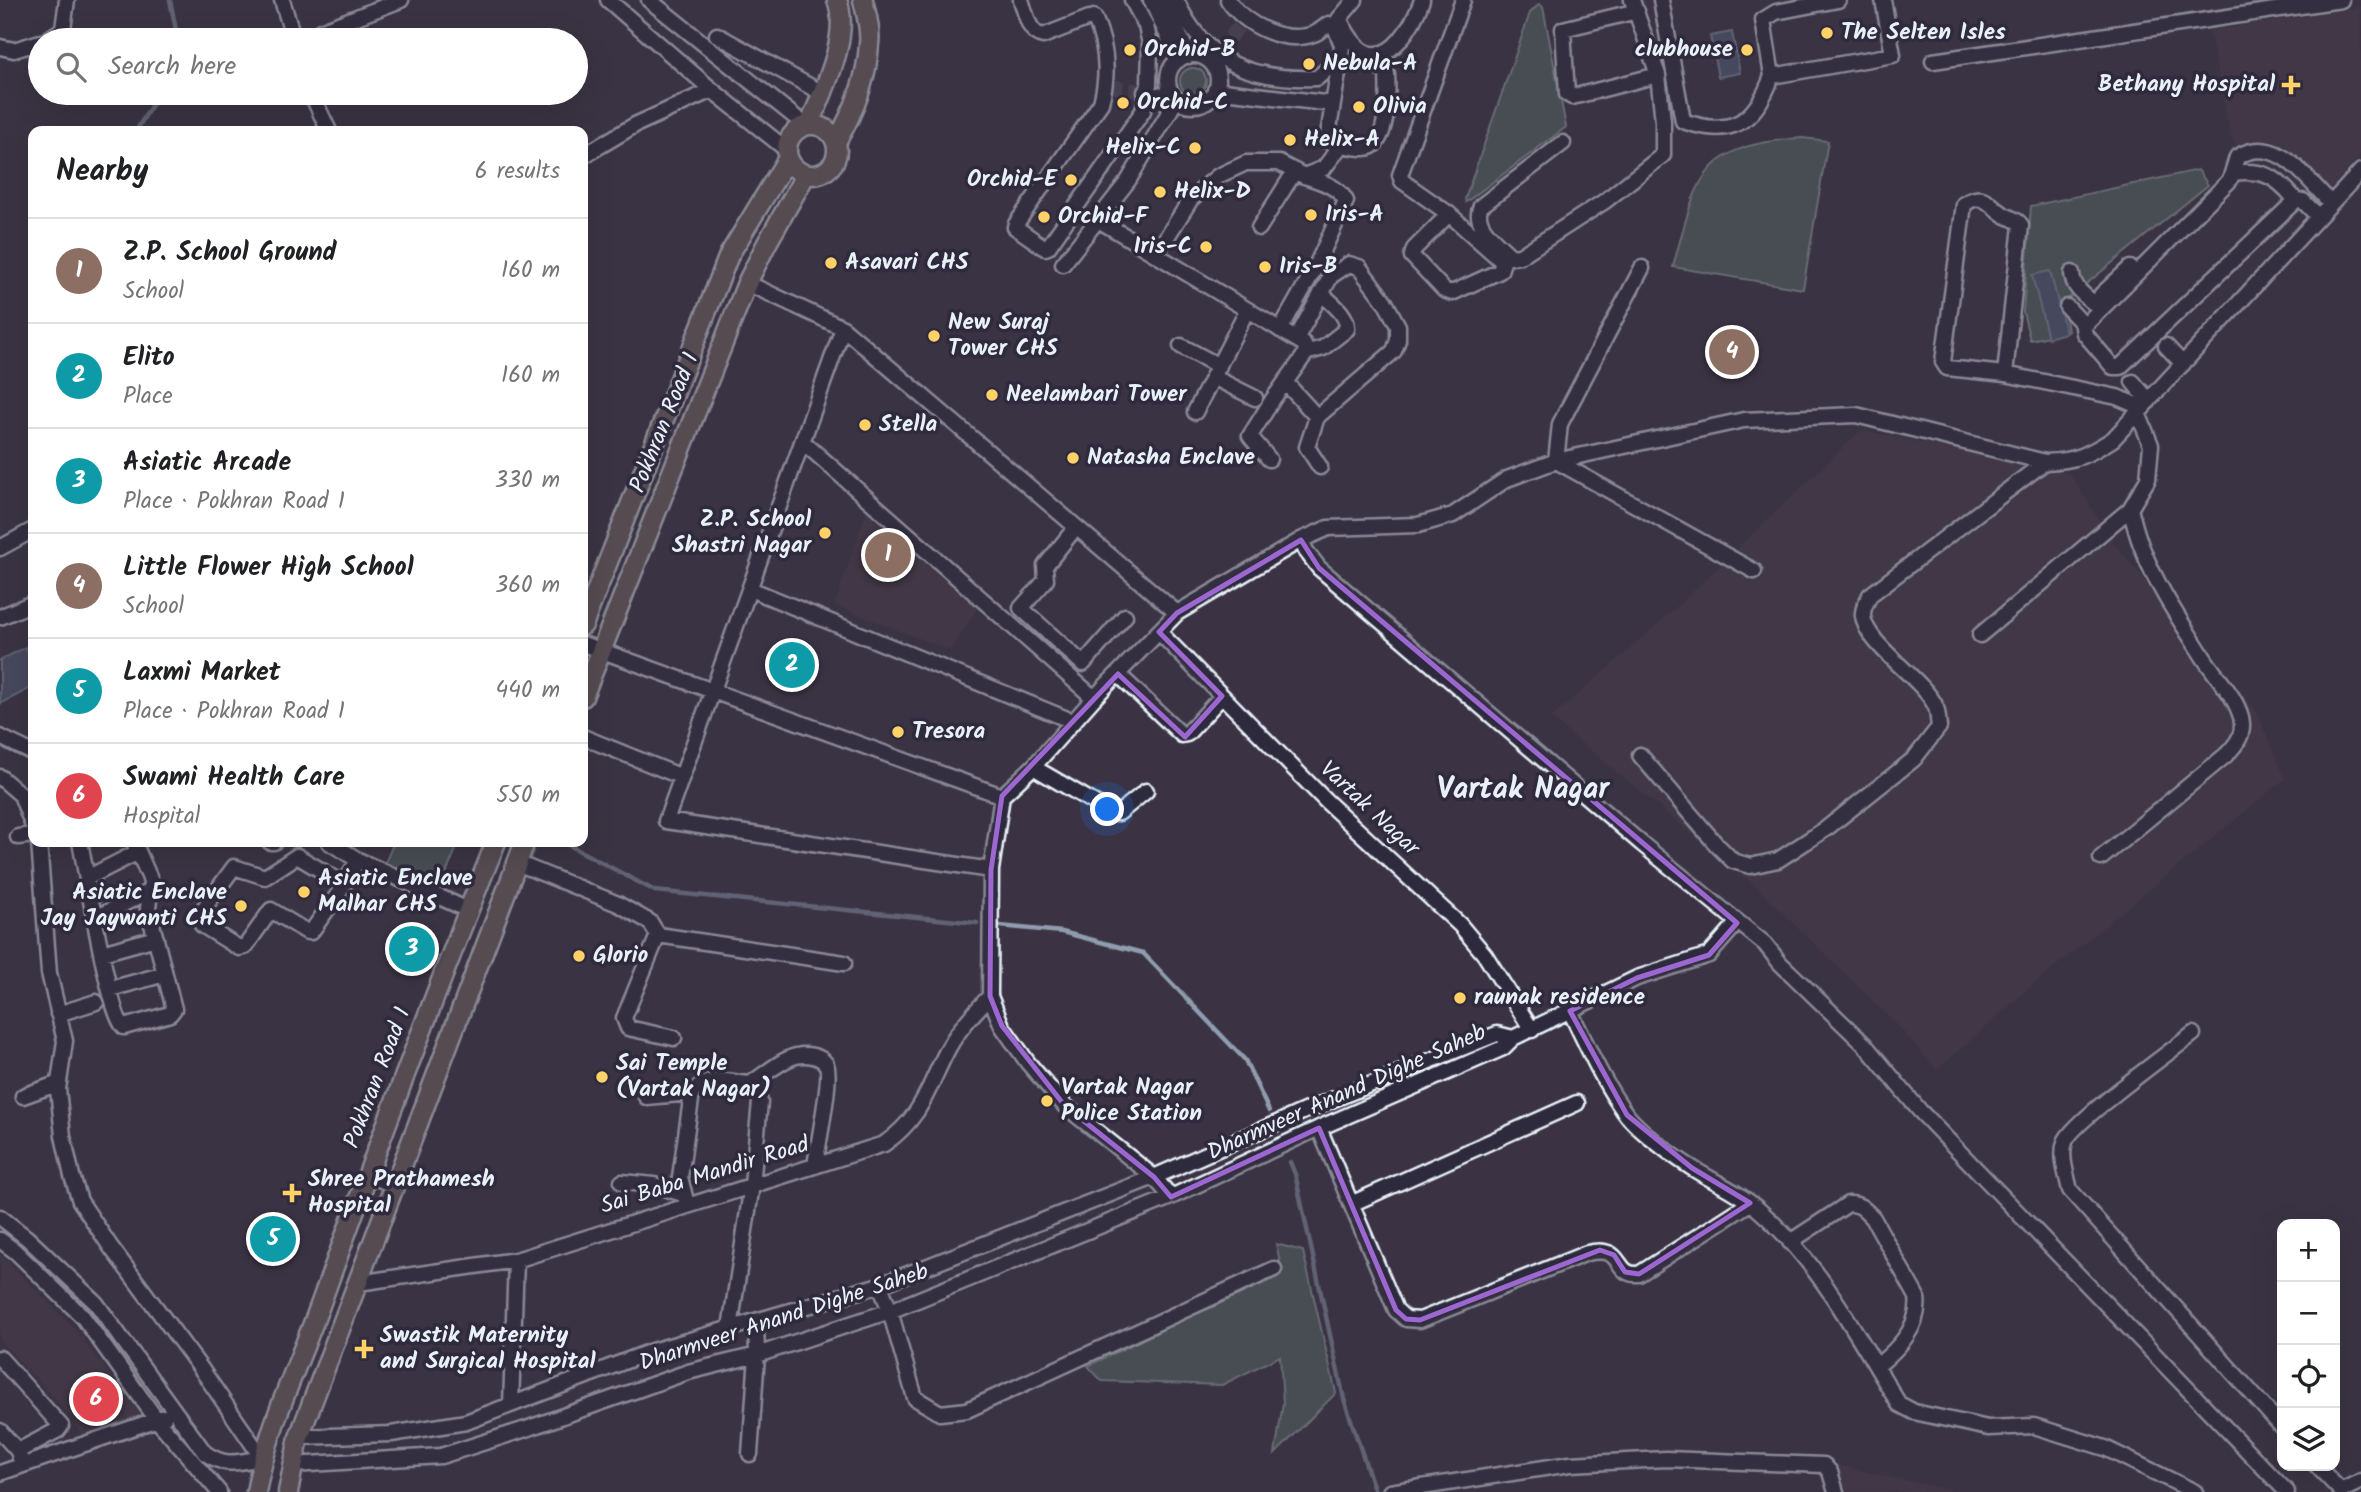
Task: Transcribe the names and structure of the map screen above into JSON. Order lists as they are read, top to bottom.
{
  "streets": {
    "main road": ["Pokhran Road 1"],
    "street": ["Vartak Nagar", "Dharmveer Anand Dighe Saheb", "Sai Baba Mandir Road"]
  },
  "districts": ["Vartak Nagar"],
  "places": {
    "other": [
      "The Selten Isles",
      "Orchid-B",
      "clubhouse",
      "Nebula-A",
      "Orchid-C",
      "Olivia",
      "Helix-A",
      "Helix-C",
      "Orchid-E",
      "Helix-D",
      "Iris-A",
      "Orchid-F",
      "Iris-C",
      "Asavari CHS",
      "Iris-B",
      "New Suraj Tower CHS",
      "Neelambari Tower",
      "Stella",
      "Natasha Enclave",
      "Z.P. School Shastri Nagar",
      "Tresora",
      "Asiatic Enclave Malhar CHS",
      "Asiatic Enclave Jay Jaywanti CHS",
      "Glorio",
      "raunak residence",
      "Sai Temple (Vartak Nagar)",
      "Vartak Nagar Police Station"
    ],
    "health": ["Bethany Hospital", "Shree Prathamesh Hospital", "Swastik Maternity and Surgical Hospital"]
  },
  "page": {
    "search": "Search here",
    "heading": ["Nearby", "6 results"],
    "list": [
      {
        "mark": "1",
        "name": "Z.P. School Ground",
        "note": "School",
        "value": "160 m"
      },
      {
        "mark": "2",
        "name": "Elito",
        "note": "Place",
        "value": "160 m"
      },
      {
        "mark": "3",
        "name": "Asiatic Arcade",
        "note": "Place · Pokhran Road 1",
        "value": "330 m"
      },
      {
        "mark": "4",
        "name": "Little Flower High School",
        "note": "School",
        "value": "360 m"
      },
      {
        "mark": "5",
        "name": "Laxmi Market",
        "note": "Place · Pokhran Road 1",
        "value": "440 m"
      },
      {
        "mark": "6",
        "name": "Swami Health Care",
        "note": "Hospital",
        "value": "550 m"
      }
    ],
    "pins": [
      "4",
      "1",
      "2",
      "3",
      "5",
      "6"
    ],
    "map_buttons": ["+", "−"]
  }
}
